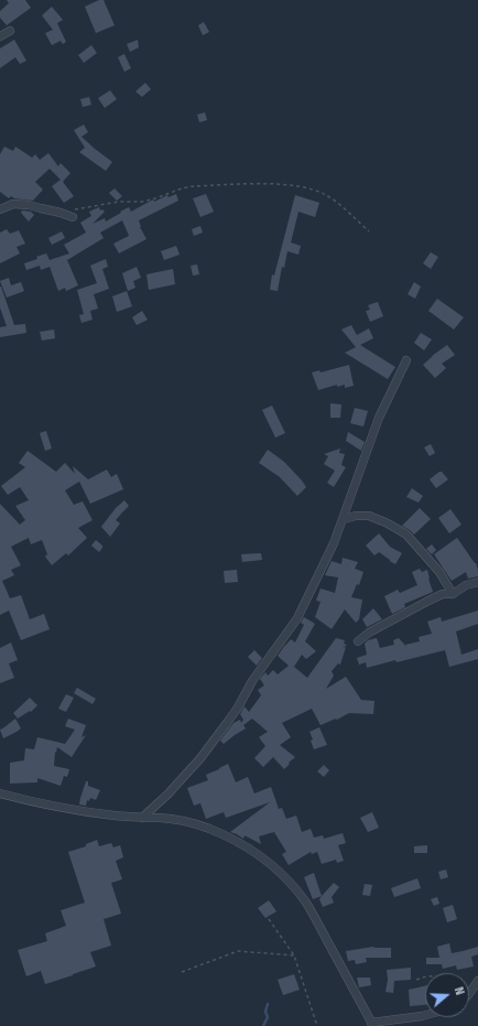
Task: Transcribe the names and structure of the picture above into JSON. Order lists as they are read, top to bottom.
{
  "north": "right"
}
